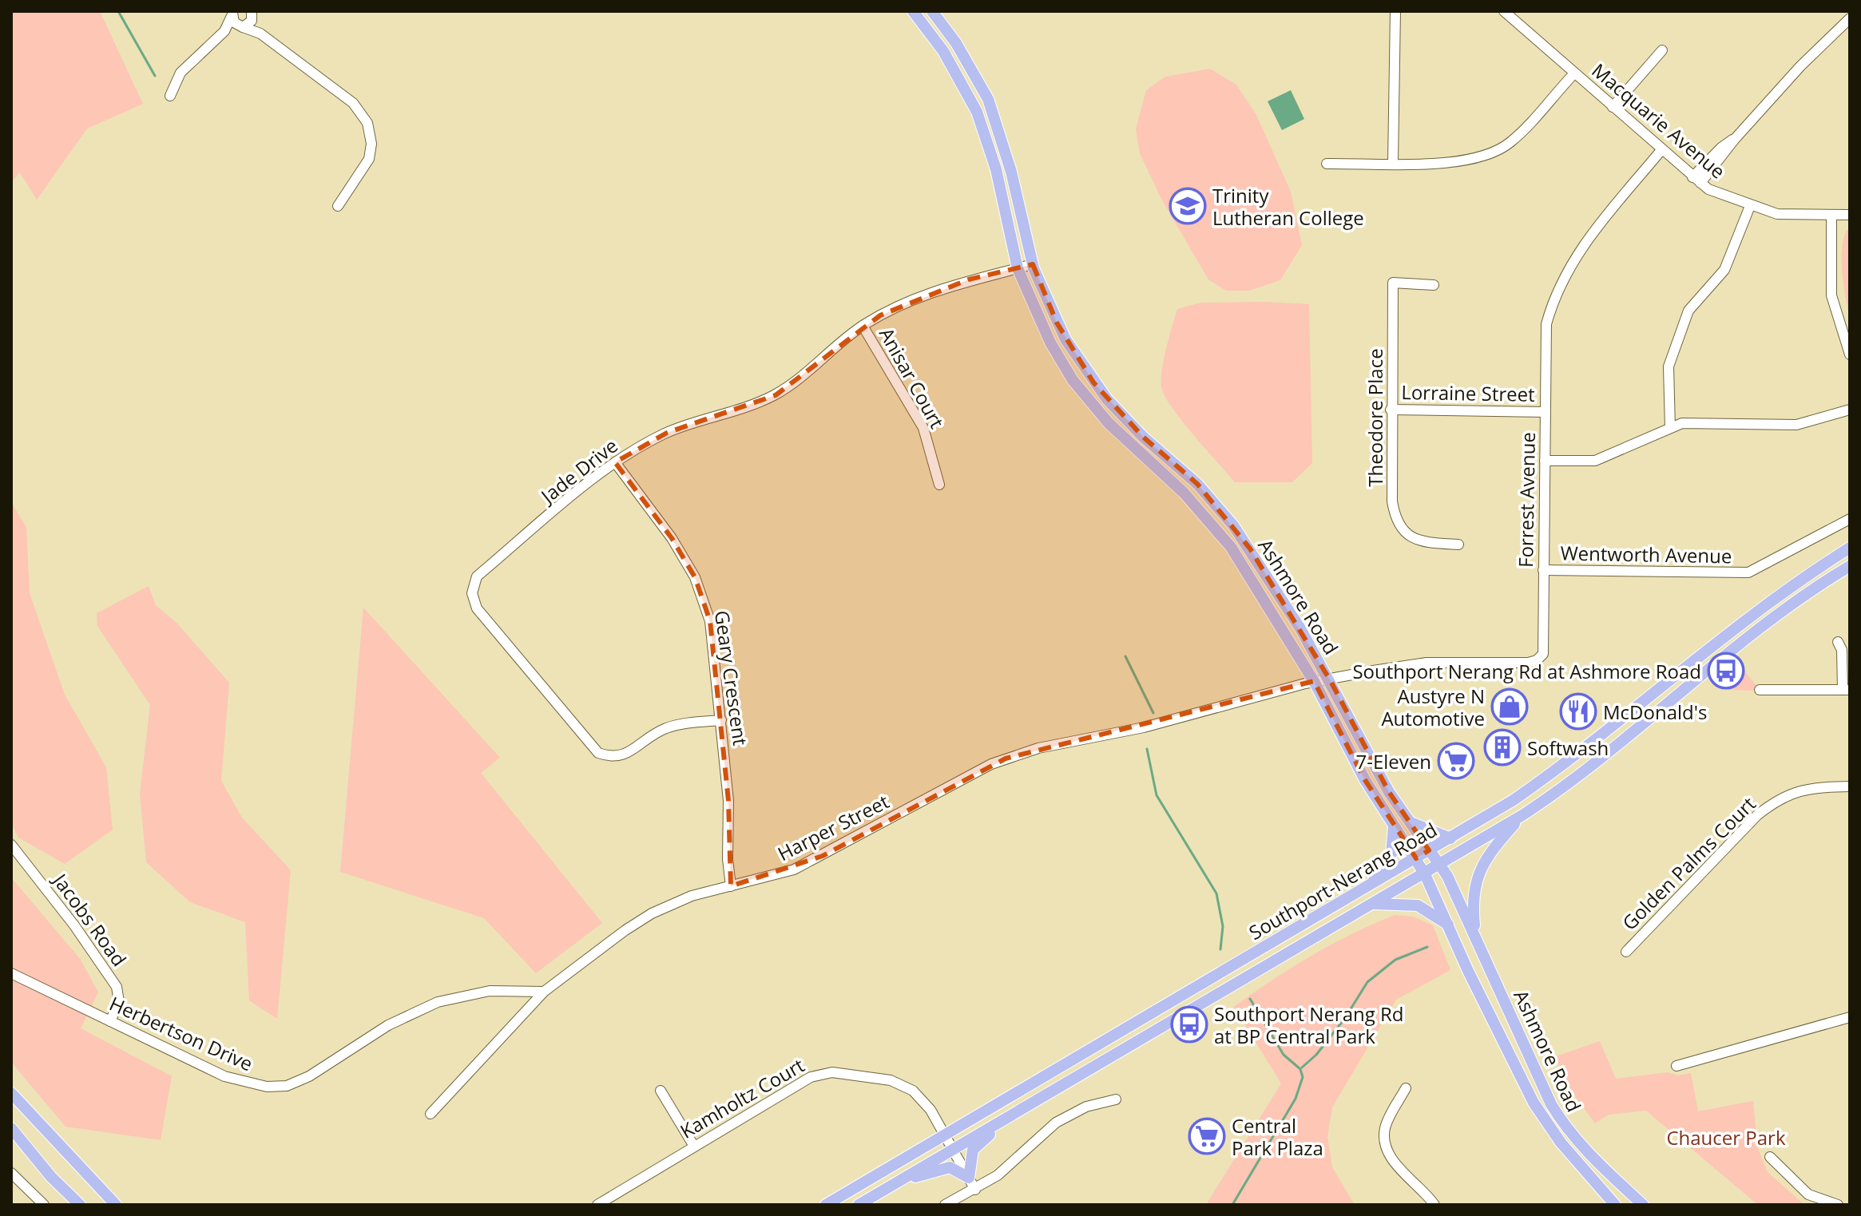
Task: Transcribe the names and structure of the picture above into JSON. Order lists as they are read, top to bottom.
{
  "streets": {
    "main road": ["Ashmore Road", "Southport-Nerang Road"],
    "street": [
      "Macquarie Avenue",
      "Anisar Court",
      "Lorraine Street",
      "Theodore Place",
      "Jade Drive",
      "Forrest Avenue",
      "Wentworth Avenue",
      "Geary Crescent",
      "Harper Street",
      "Golden Palms Court",
      "Jacobs Road",
      "Herbertson Drive",
      "Kamholtz Court"
    ]
  },
  "crossings": [
    ["Macquarie Avenue", "Forrest Avenue"],
    ["Anisar Court", "Jade Drive"],
    ["Lorraine Street", "Theodore Place"],
    ["Lorraine Street", "Forrest Avenue"],
    ["Jade Drive", "Ashmore Road"],
    ["Jade Drive", "Geary Crescent"],
    ["Forrest Avenue", "Wentworth Avenue"],
    ["Forrest Avenue", "Ashmore Road"],
    ["Forrest Avenue", "Harper Street"],
    ["Ashmore Road", "Harper Street"],
    ["Ashmore Road", "Southport-Nerang Road"],
    ["Geary Crescent", "Harper Street"],
    ["Harper Street", "Herbertson Drive"],
    ["Southport-Nerang Road", "Kamholtz Court"],
    ["Jacobs Road", "Herbertson Drive"]
  ],
  "parks": ["Chaucer Park"],
  "places": {
    "school or university": ["Trinity Lutheran College"],
    "bus stop": ["Southport Nerang Rd at Ashmore Road", "Southport Nerang Rd at BP Central Park"],
    "shop": ["Austyre N Automotive"],
    "restaurant": ["McDonald's"],
    "building": ["Softwash"],
    "supermarket": ["7-Eleven", "Central Park Plaza"]
  }
}
